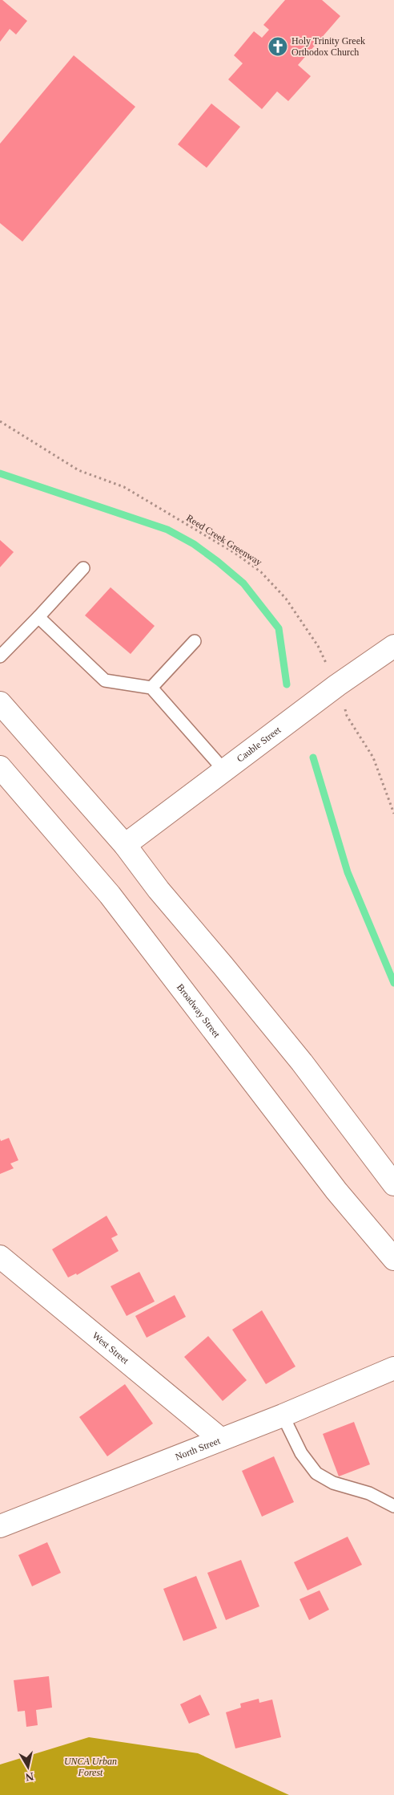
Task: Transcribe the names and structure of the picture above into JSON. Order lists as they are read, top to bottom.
{
  "streets": {
    "main road": [
      "Cauble Street",
      "Broadway Street",
      "West Street",
      "North Street"
    ],
    "path": ["Reed Creek Greenway"]
  },
  "crossings": [
    ["Reed Creek Greenway", "Cauble Street"],
    ["West Street", "North Street"]
  ],
  "parks": ["UNCA Urban Forest"],
  "places": {
    "church": ["Holy Trinity Greek Orthodox Church"]
  },
  "north": "bottom"
}
